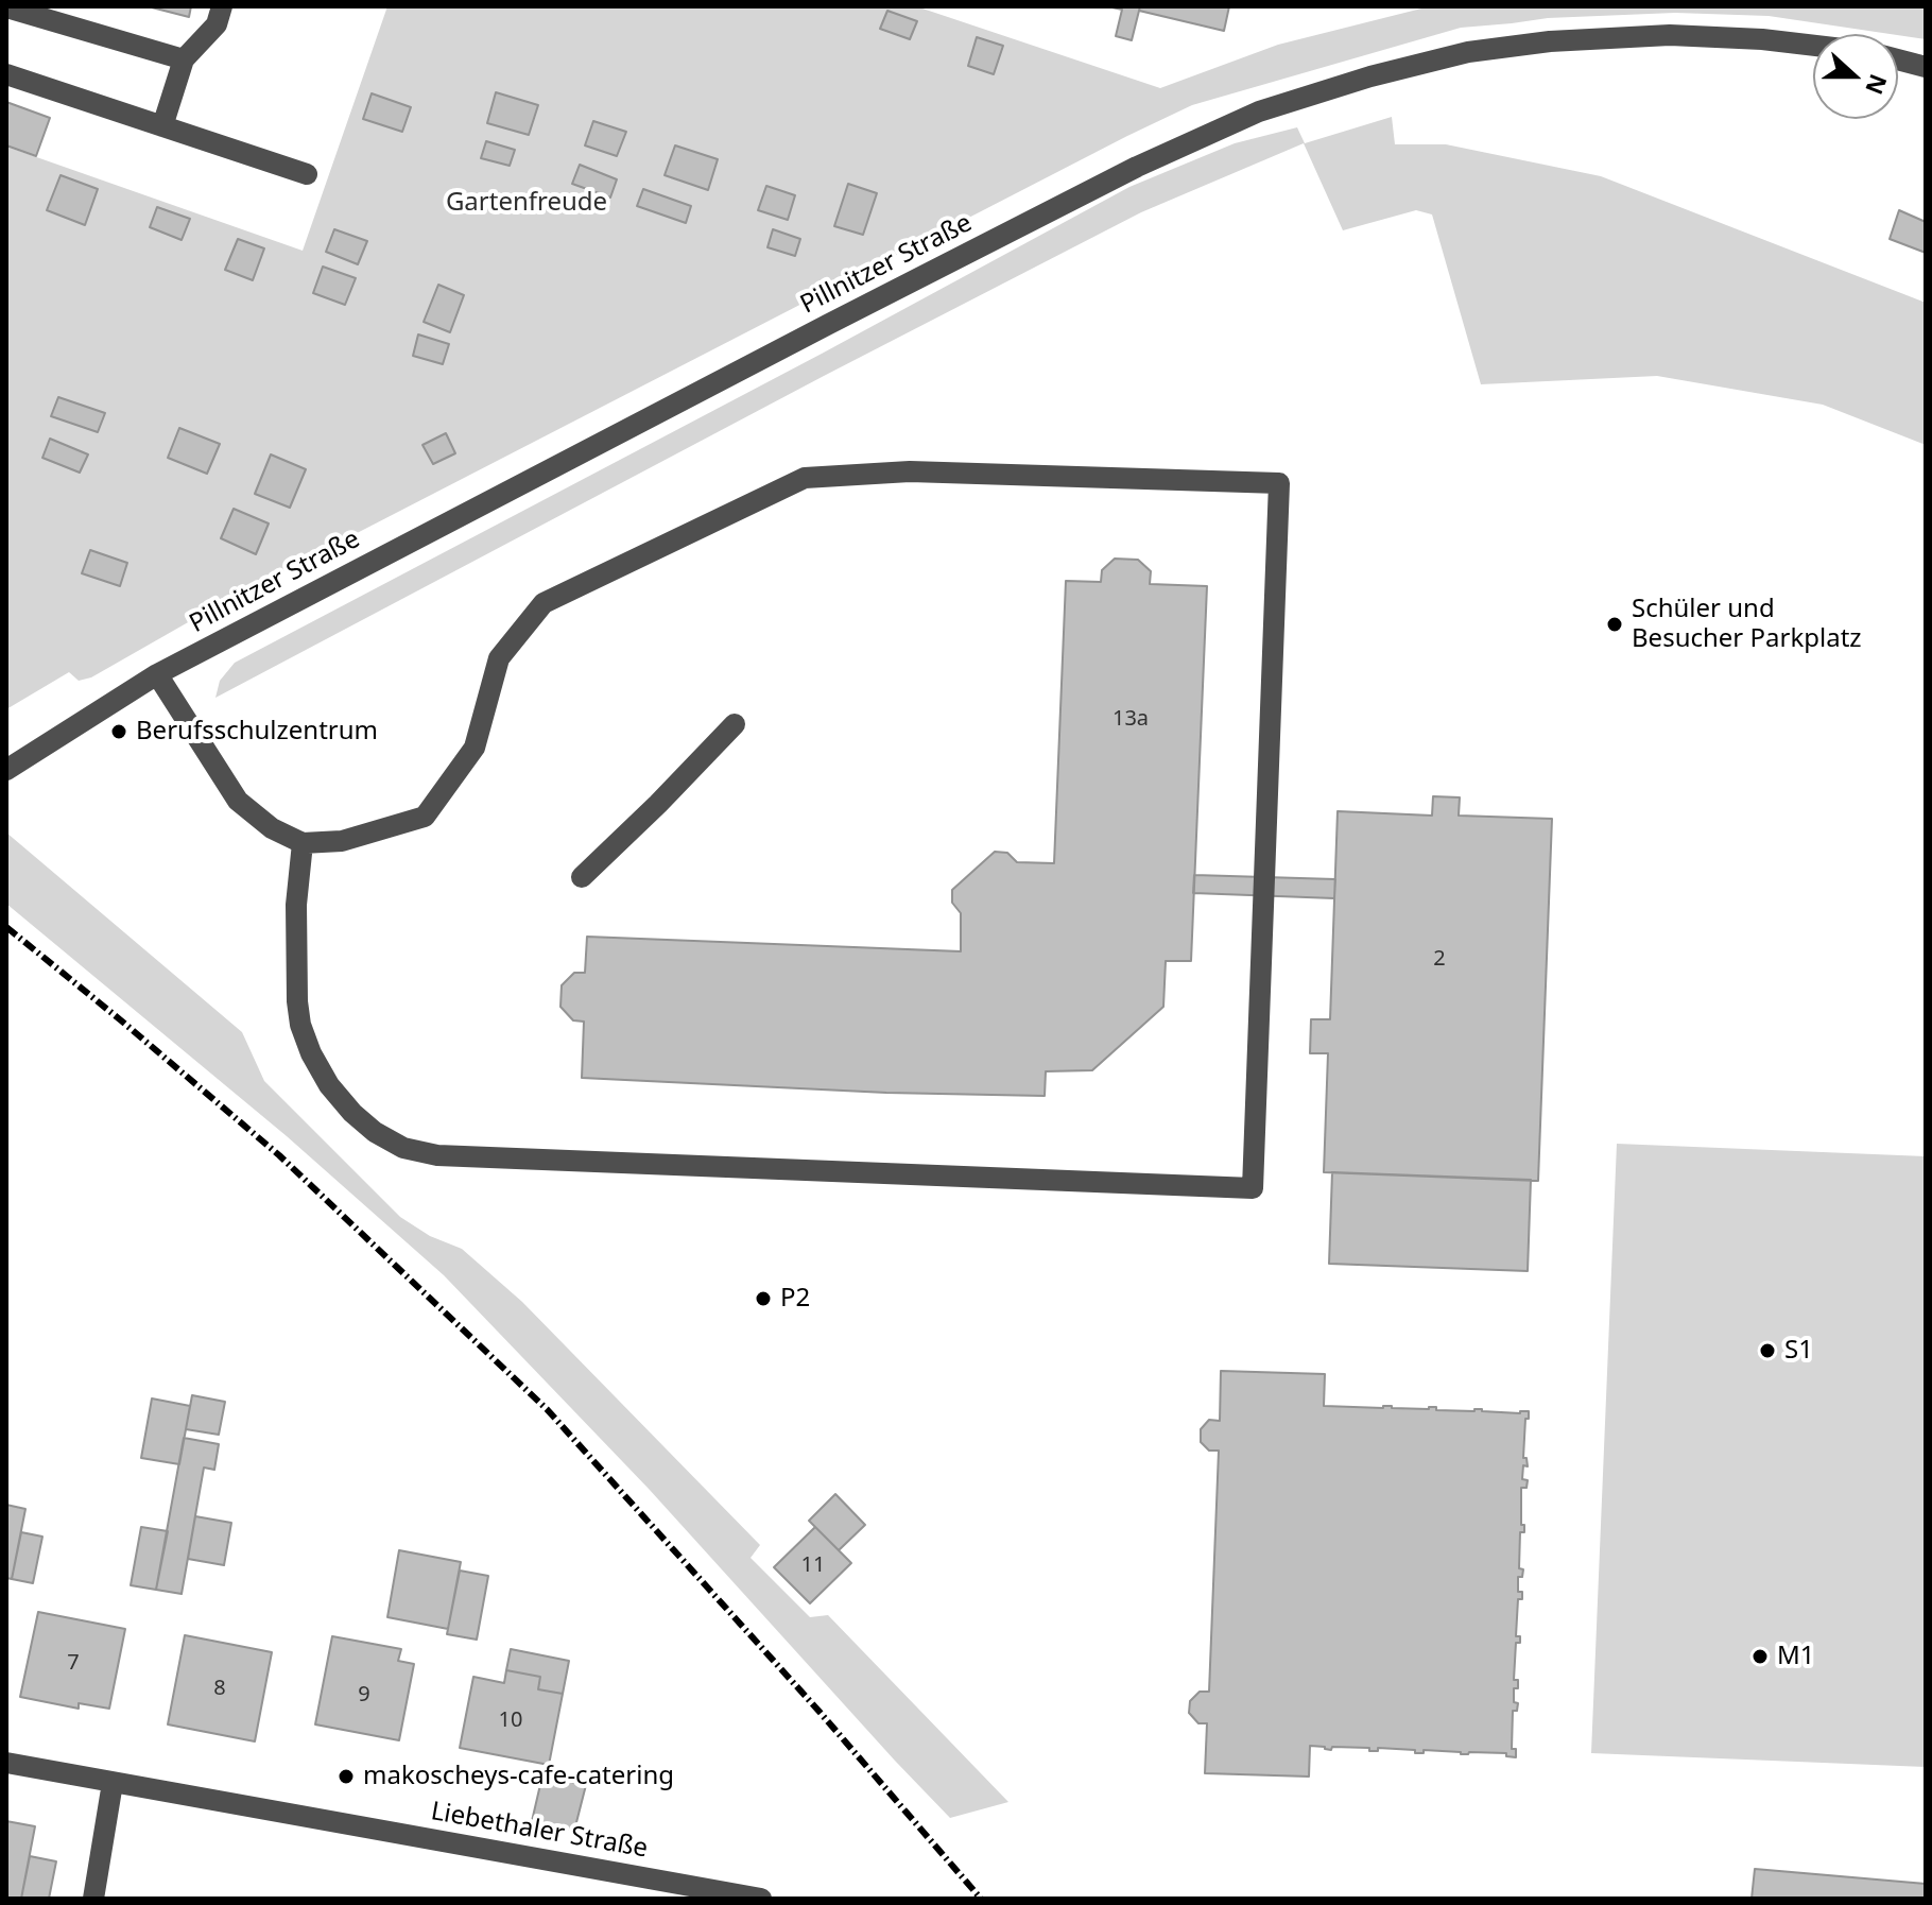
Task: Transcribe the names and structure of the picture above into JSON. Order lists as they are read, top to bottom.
{
  "streets": {
    "street": ["Pillnitzer Straße", "Liebethaler Straße"]
  },
  "parks": ["Gartenfreude"],
  "places": [
    "Schüler und Besucher Parkplatz",
    "Berufsschulzentrum",
    "P2",
    "S1",
    "M1",
    "makoscheys-cafe-catering"
  ],
  "house_numbers": [
    "13a",
    "2",
    "11",
    "7",
    "8",
    "9",
    "10"
  ],
  "north": "right"
}
